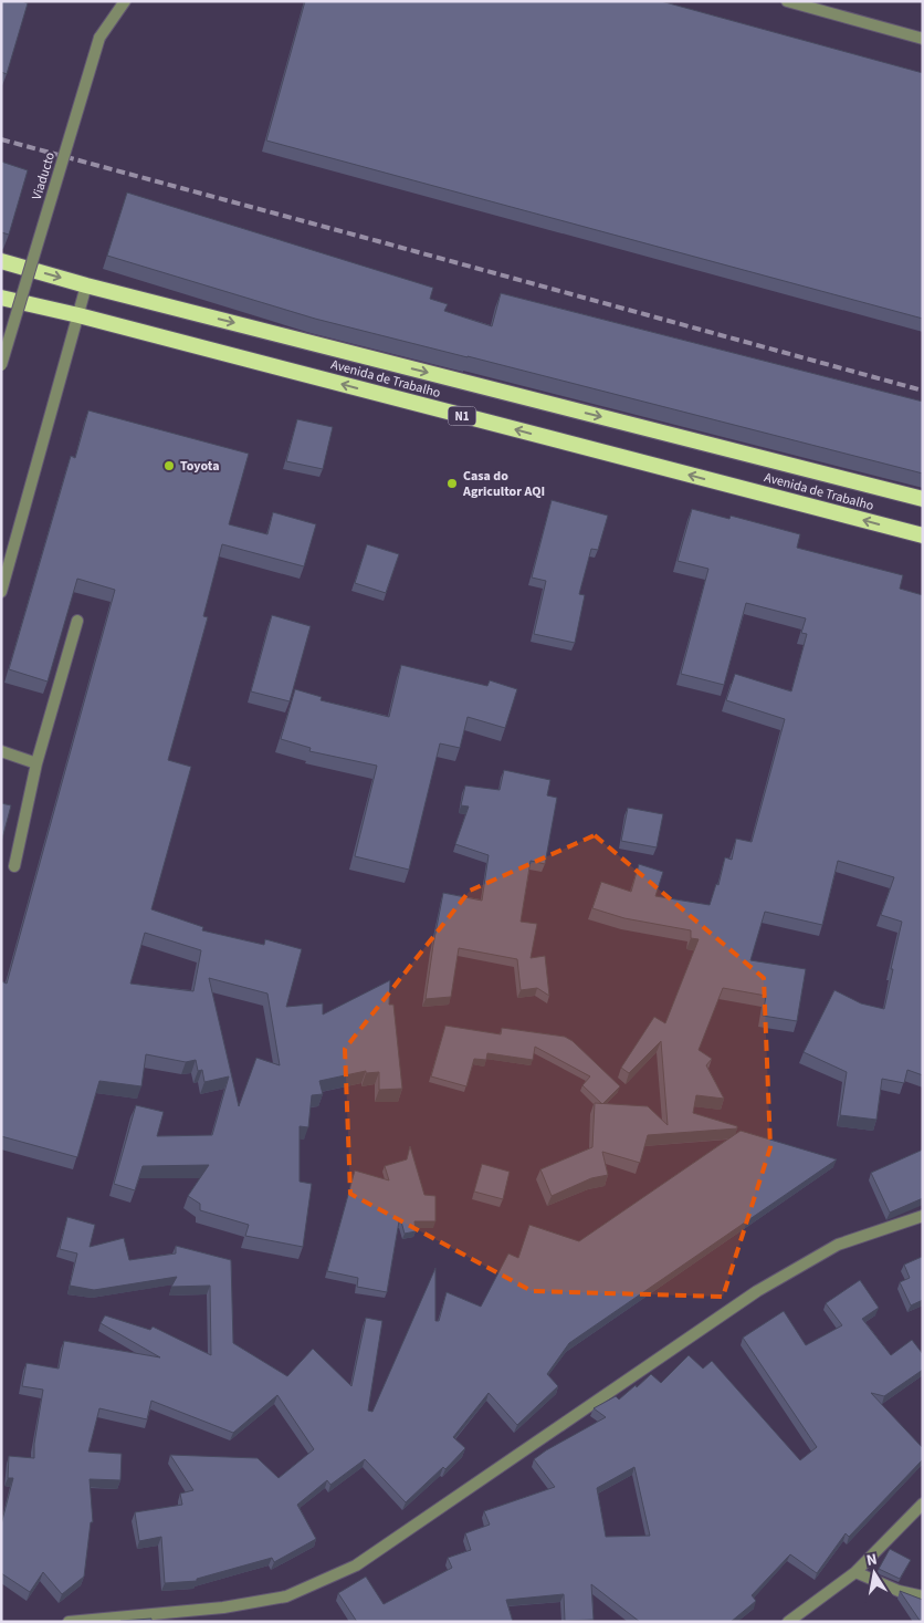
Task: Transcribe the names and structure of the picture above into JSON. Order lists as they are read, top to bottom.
{
  "streets": {
    "highway": ["Avenida de Trabalho", "N1"],
    "street": ["Viaducto"]
  },
  "places": ["Toyota", "Casa do Agricultor AQI"],
  "north": "top"
}
